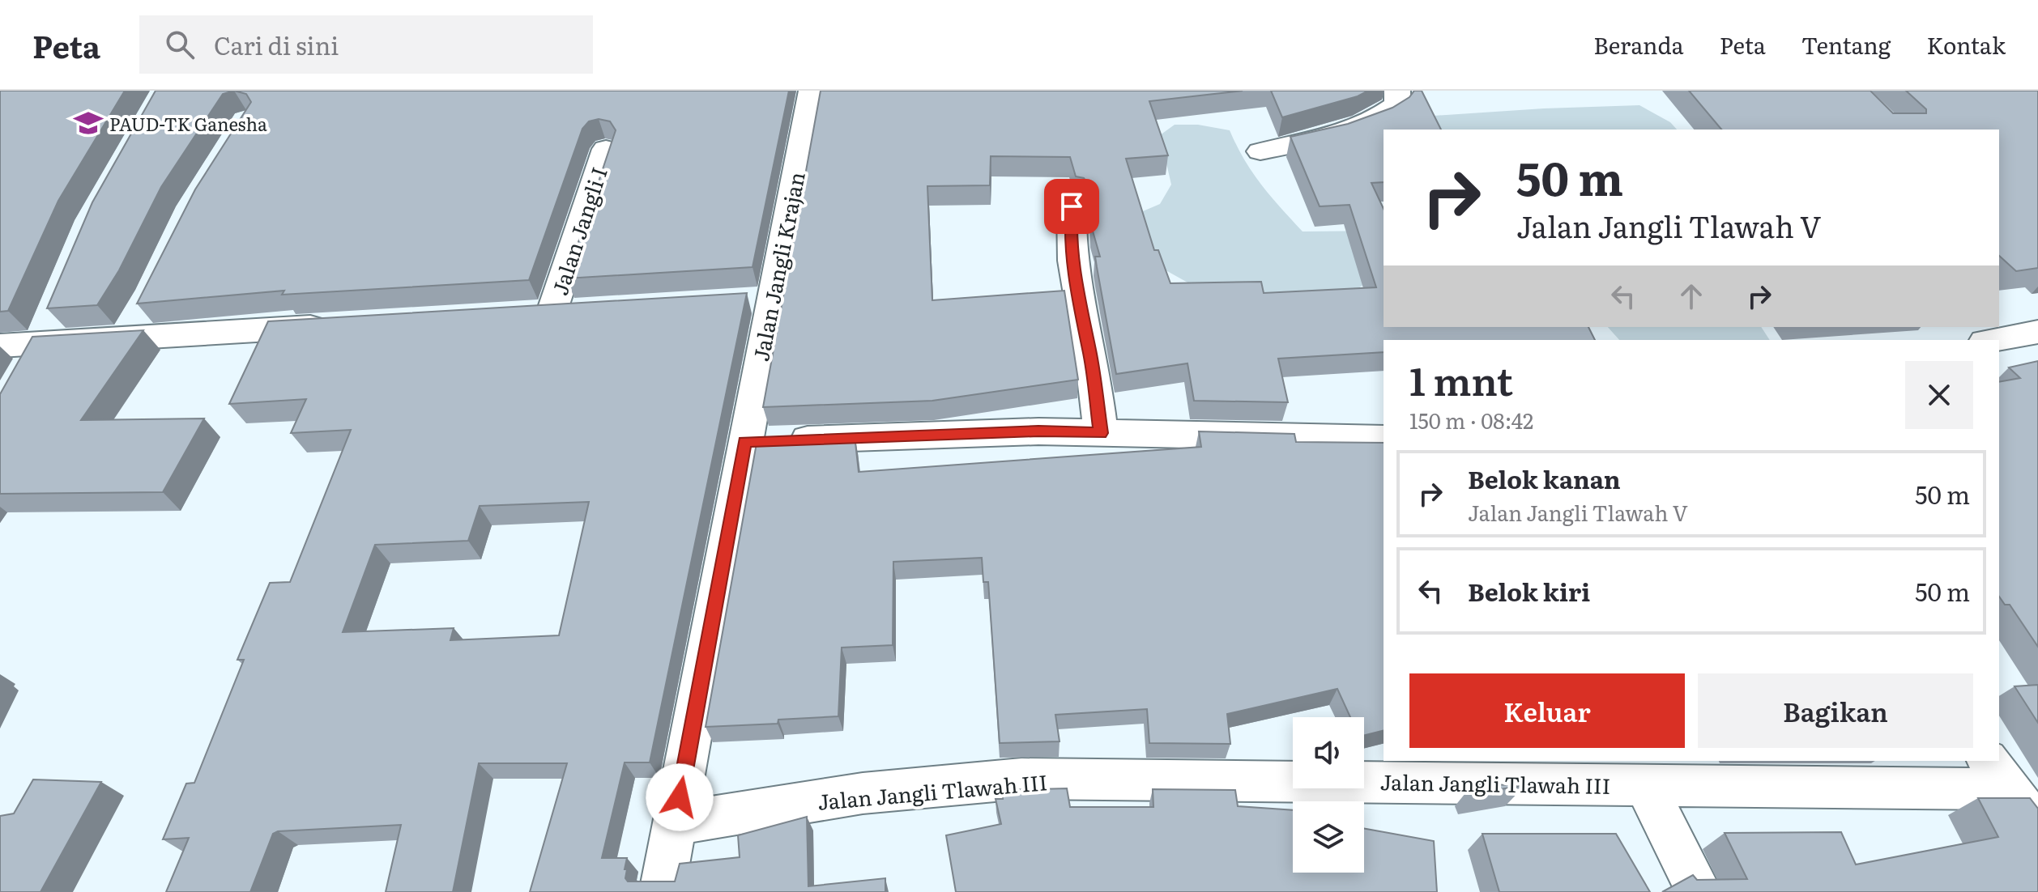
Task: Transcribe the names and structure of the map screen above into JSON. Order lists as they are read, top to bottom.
{
  "streets": {
    "street": ["Jalan Jangli I", "Jalan Jangli Krajan", "Jalan Jangli Tlawah III"]
  },
  "crossings": [
    ["Jalan Jangli Krajan", "Jalan Jangli Tlawah III"]
  ],
  "places": {
    "school or university": ["PAUD-TK Ganesha"]
  },
  "page": {
    "header": "Peta",
    "search": "Cari di sini",
    "nav": [
      "Beranda",
      "Peta",
      "Tentang",
      "Kontak"
    ],
    "turn": ["50 m", "Jalan Jangli Tlawah V"],
    "heading": ["1 mnt", "150 m · 08:42"],
    "list": [
      {
        "name": "Belok kanan",
        "note": "Jalan Jangli Tlawah V",
        "value": "50 m"
      },
      {
        "name": "Belok kiri",
        "value": "50 m"
      }
    ],
    "buttons": ["Keluar", "Bagikan"]
  }
}
